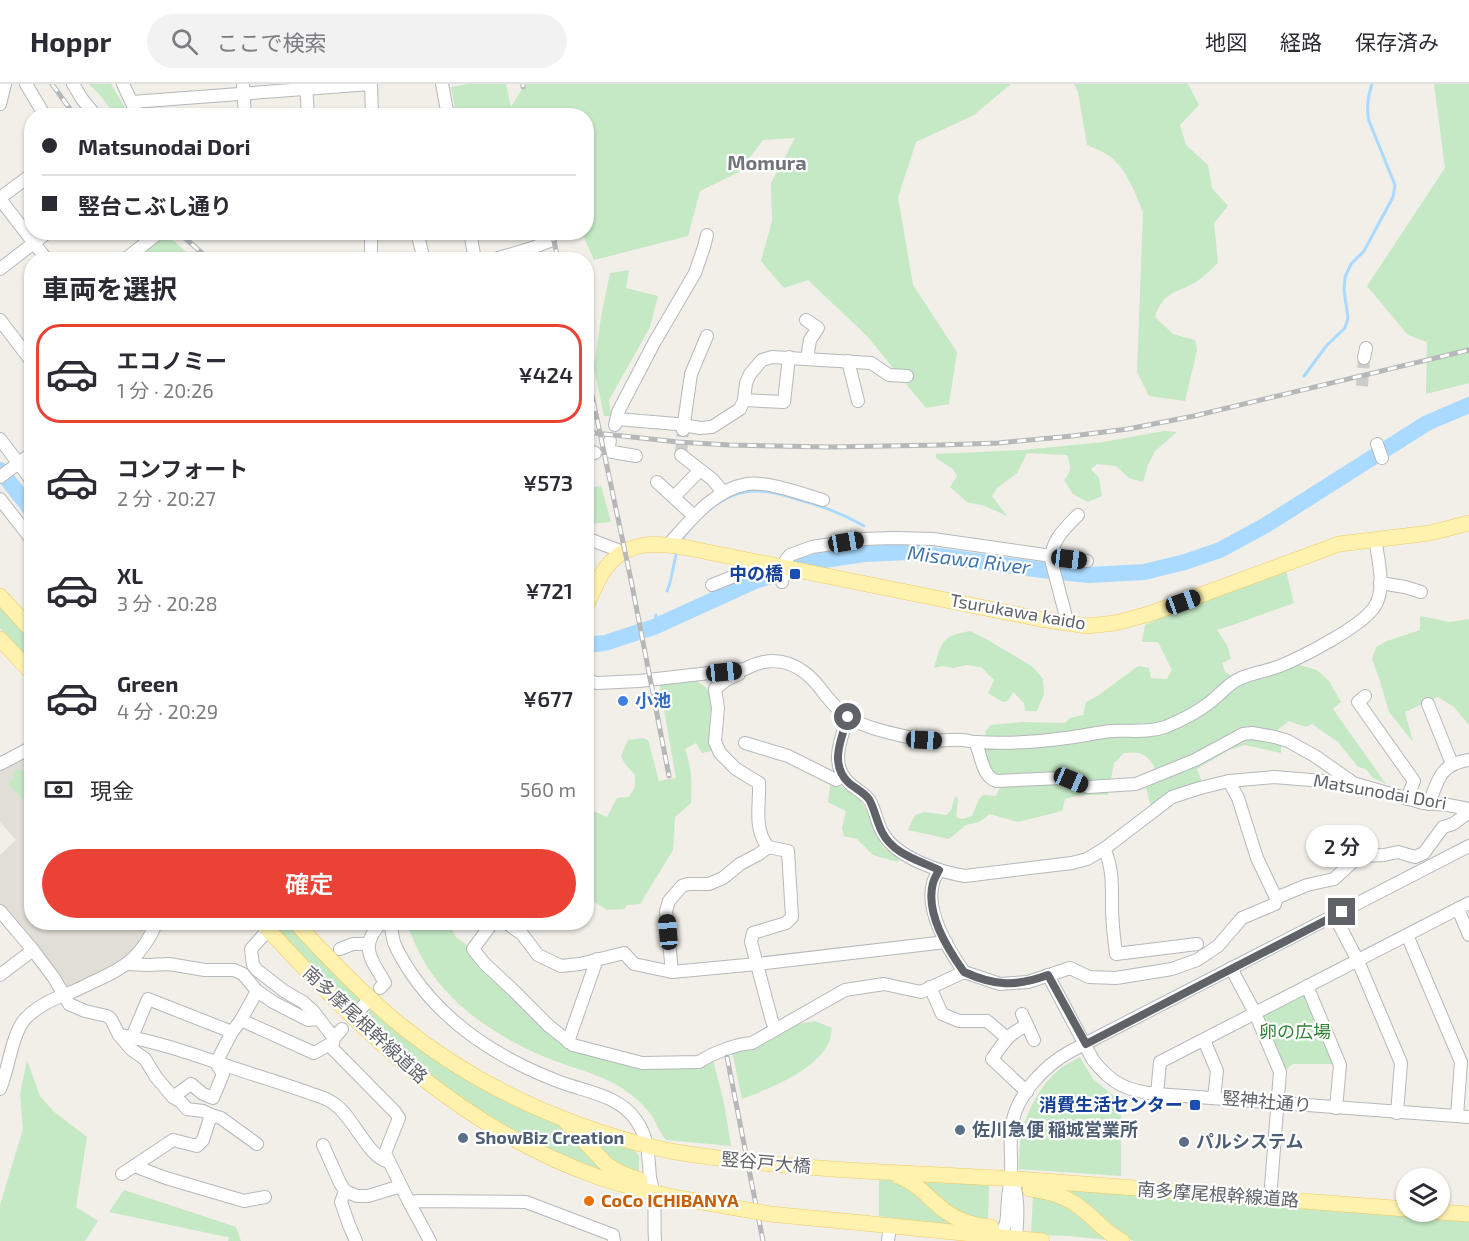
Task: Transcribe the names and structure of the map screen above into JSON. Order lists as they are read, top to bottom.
{
  "streets": {
    "main road": ["Tsurukawa kaido", "南多摩尾根幹線道路", "竪谷戸大橋"],
    "street": ["Matsunodai Dori", "竪神社通り"]
  },
  "crossings": [
    ["南多摩尾根幹線道路", "竪谷戸大橋"]
  ],
  "districts": ["Momura"],
  "water": ["Misawa River"],
  "parks": ["卵の広場"],
  "places": {
    "transit": ["中の橋", "消費生活センター"],
    "other": [
      "小池",
      "佐川急便 稲城営業所",
      "ShowBiz Creation",
      "パルシステム",
      "CoCo ICHIBANYA"
    ]
  },
  "page": {
    "header": "Hoppr",
    "search": "ここで検索",
    "nav": ["地図", "経路", "保存済み"],
    "banner": ["Matsunodai Dori", "竪台こぶし通り"],
    "heading": "車両を選択",
    "list": [
      {
        "name": "エコノミー",
        "note": "1 分 · 20:26",
        "value": "¥424"
      },
      {
        "name": "コンフォート",
        "note": "2 分 · 20:27",
        "value": "¥573"
      },
      {
        "name": "XL",
        "note": "3 分 · 20:28",
        "value": "¥721"
      },
      {
        "name": "Green",
        "note": "4 分 · 20:29",
        "value": "¥677"
      }
    ],
    "pay": ["現金", "560 m"],
    "bubble": "2 分",
    "buttons": "確定"
  }
}
